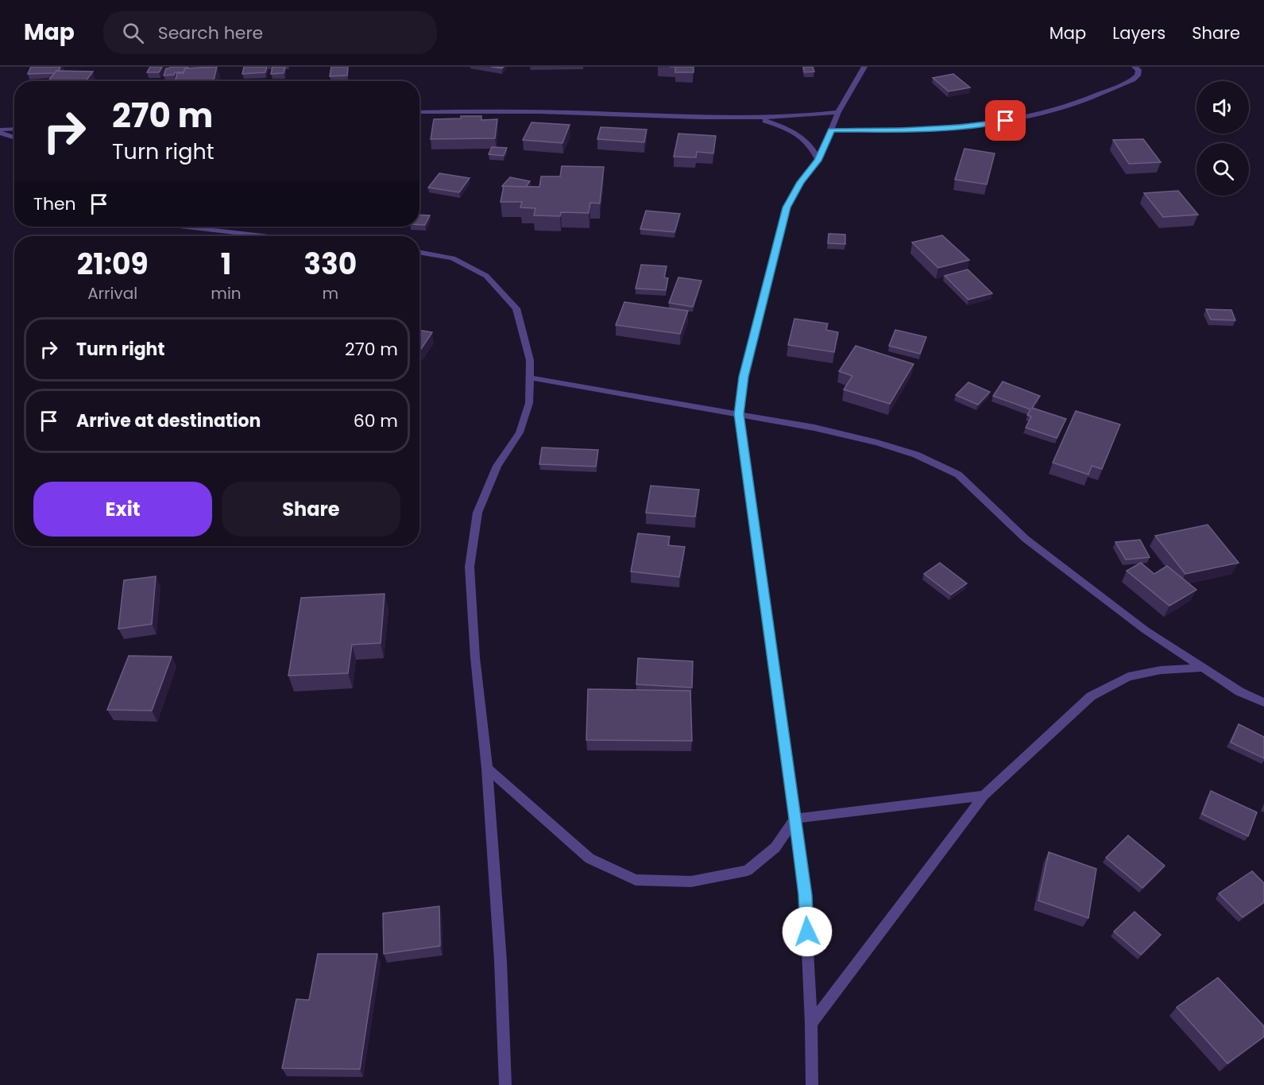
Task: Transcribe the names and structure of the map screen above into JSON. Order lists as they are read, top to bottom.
{
  "page": {
    "header": "Map",
    "search": "Search here",
    "nav": ["Map", "Layers", "Share"],
    "turn": ["270 m", "Turn right"],
    "then": "Then",
    "eta": [
      "21:09",
      "Arrival",
      "1",
      "min",
      "330",
      "m"
    ],
    "list": [
      {
        "name": "Turn right",
        "value": "270 m"
      },
      {
        "name": "Arrive at destination",
        "value": "60 m"
      }
    ],
    "buttons": ["Exit", "Share"]
  }
}
